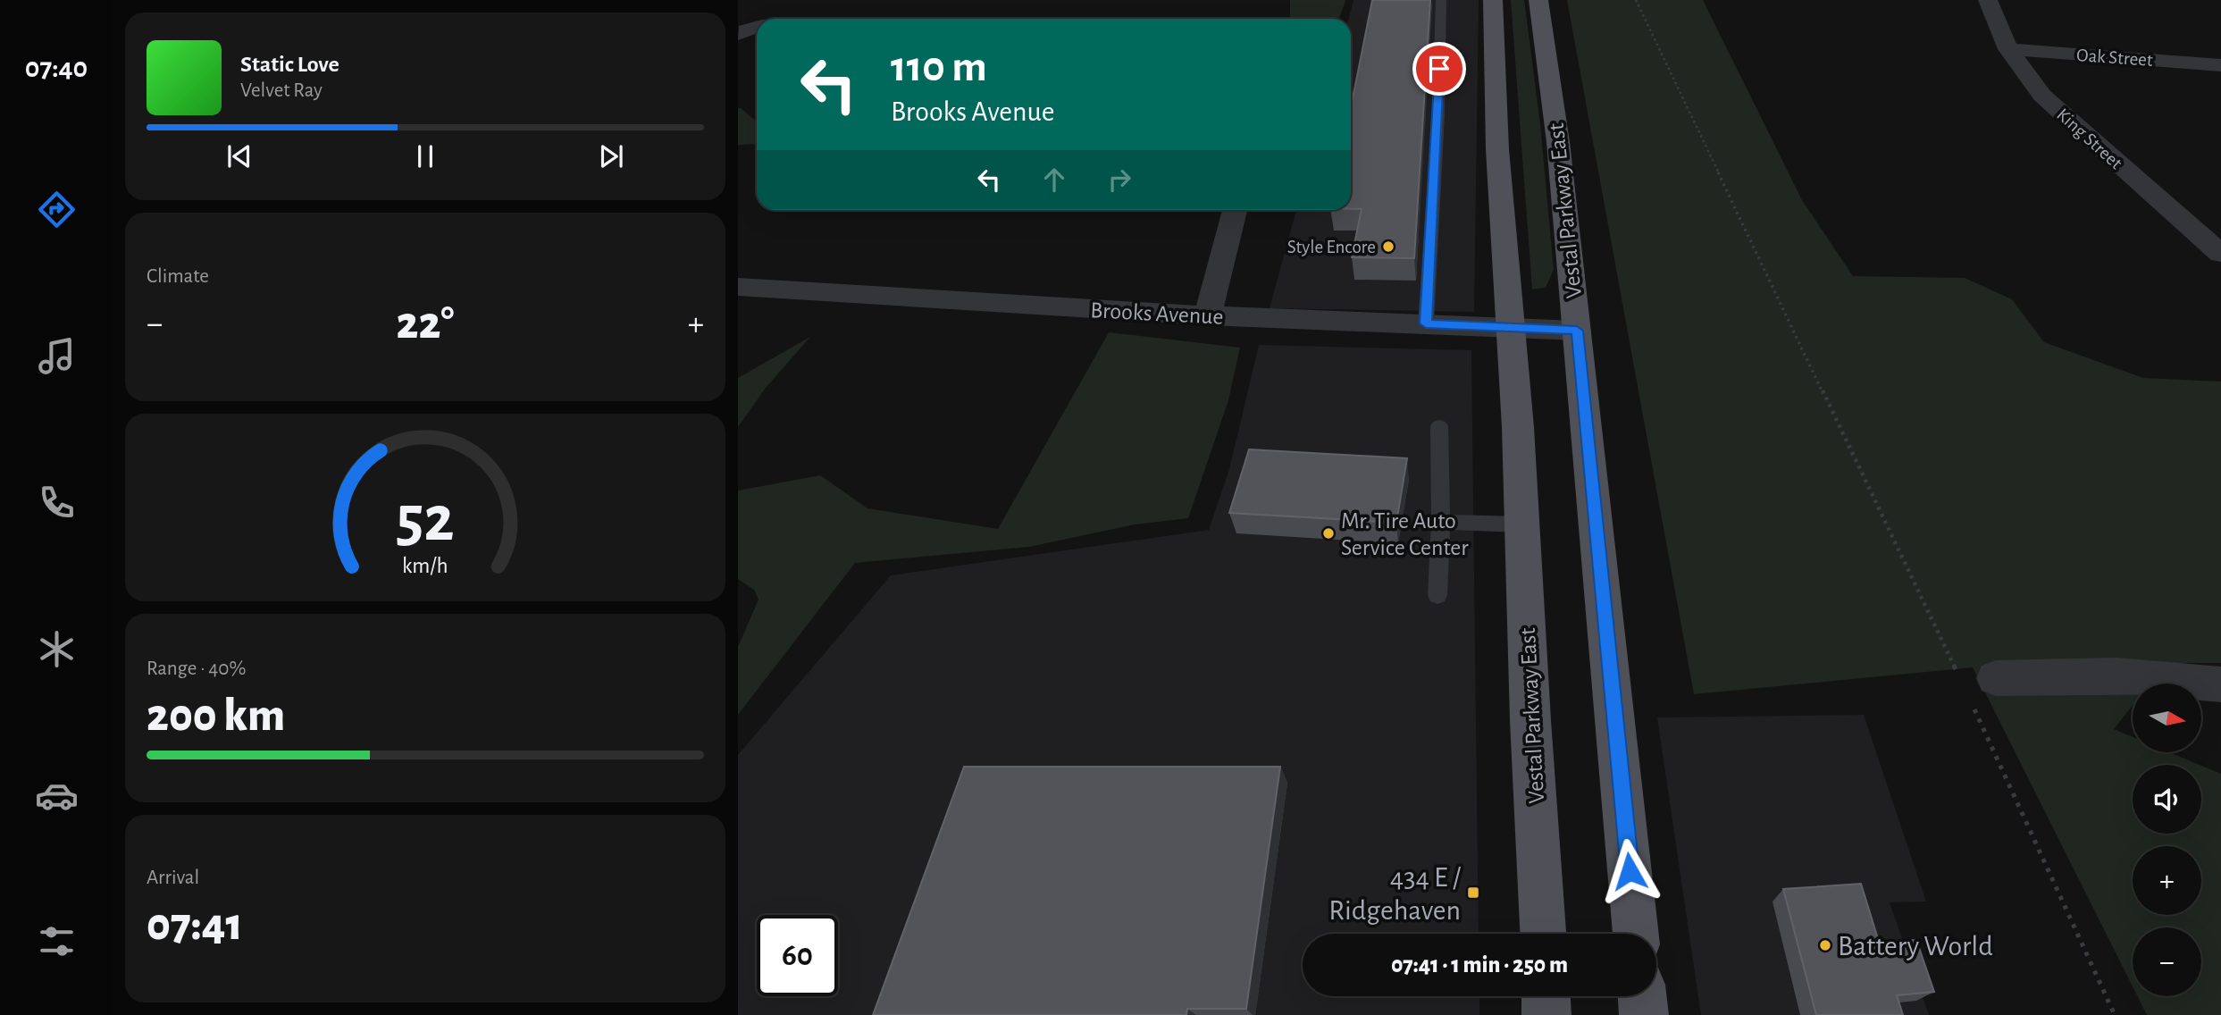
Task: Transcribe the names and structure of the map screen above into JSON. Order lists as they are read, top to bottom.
{
  "streets": {
    "main road": ["Vestal Parkway East"],
    "street": ["Oak Street", "King Street", "Brooks Avenue"]
  },
  "crossings": [
    ["Oak Street", "King Street"],
    ["Vestal Parkway East", "Brooks Avenue"]
  ],
  "places": {
    "other": ["Style Encore", "Mr. Tire Auto Service Center", "Battery World"],
    "transit": ["434 E / Ridgehaven"]
  },
  "north": "right",
  "page": {
    "tabs": "07:40",
    "turn": ["110 m", "Brooks Avenue"],
    "song": ["Static Love", "Velvet Ray"],
    "tile": [
      "Climate",
      ["Range · 40%", "200 km"],
      ["Arrival", "07:41"]
    ],
    "heat": ["−", "22°", "+"],
    "map_buttons": ["+", "−"],
    "limit": "60",
    "trip": "07:41 · 1 min · 250 m",
    "gauge": ["52", "km/h"]
  }
}
